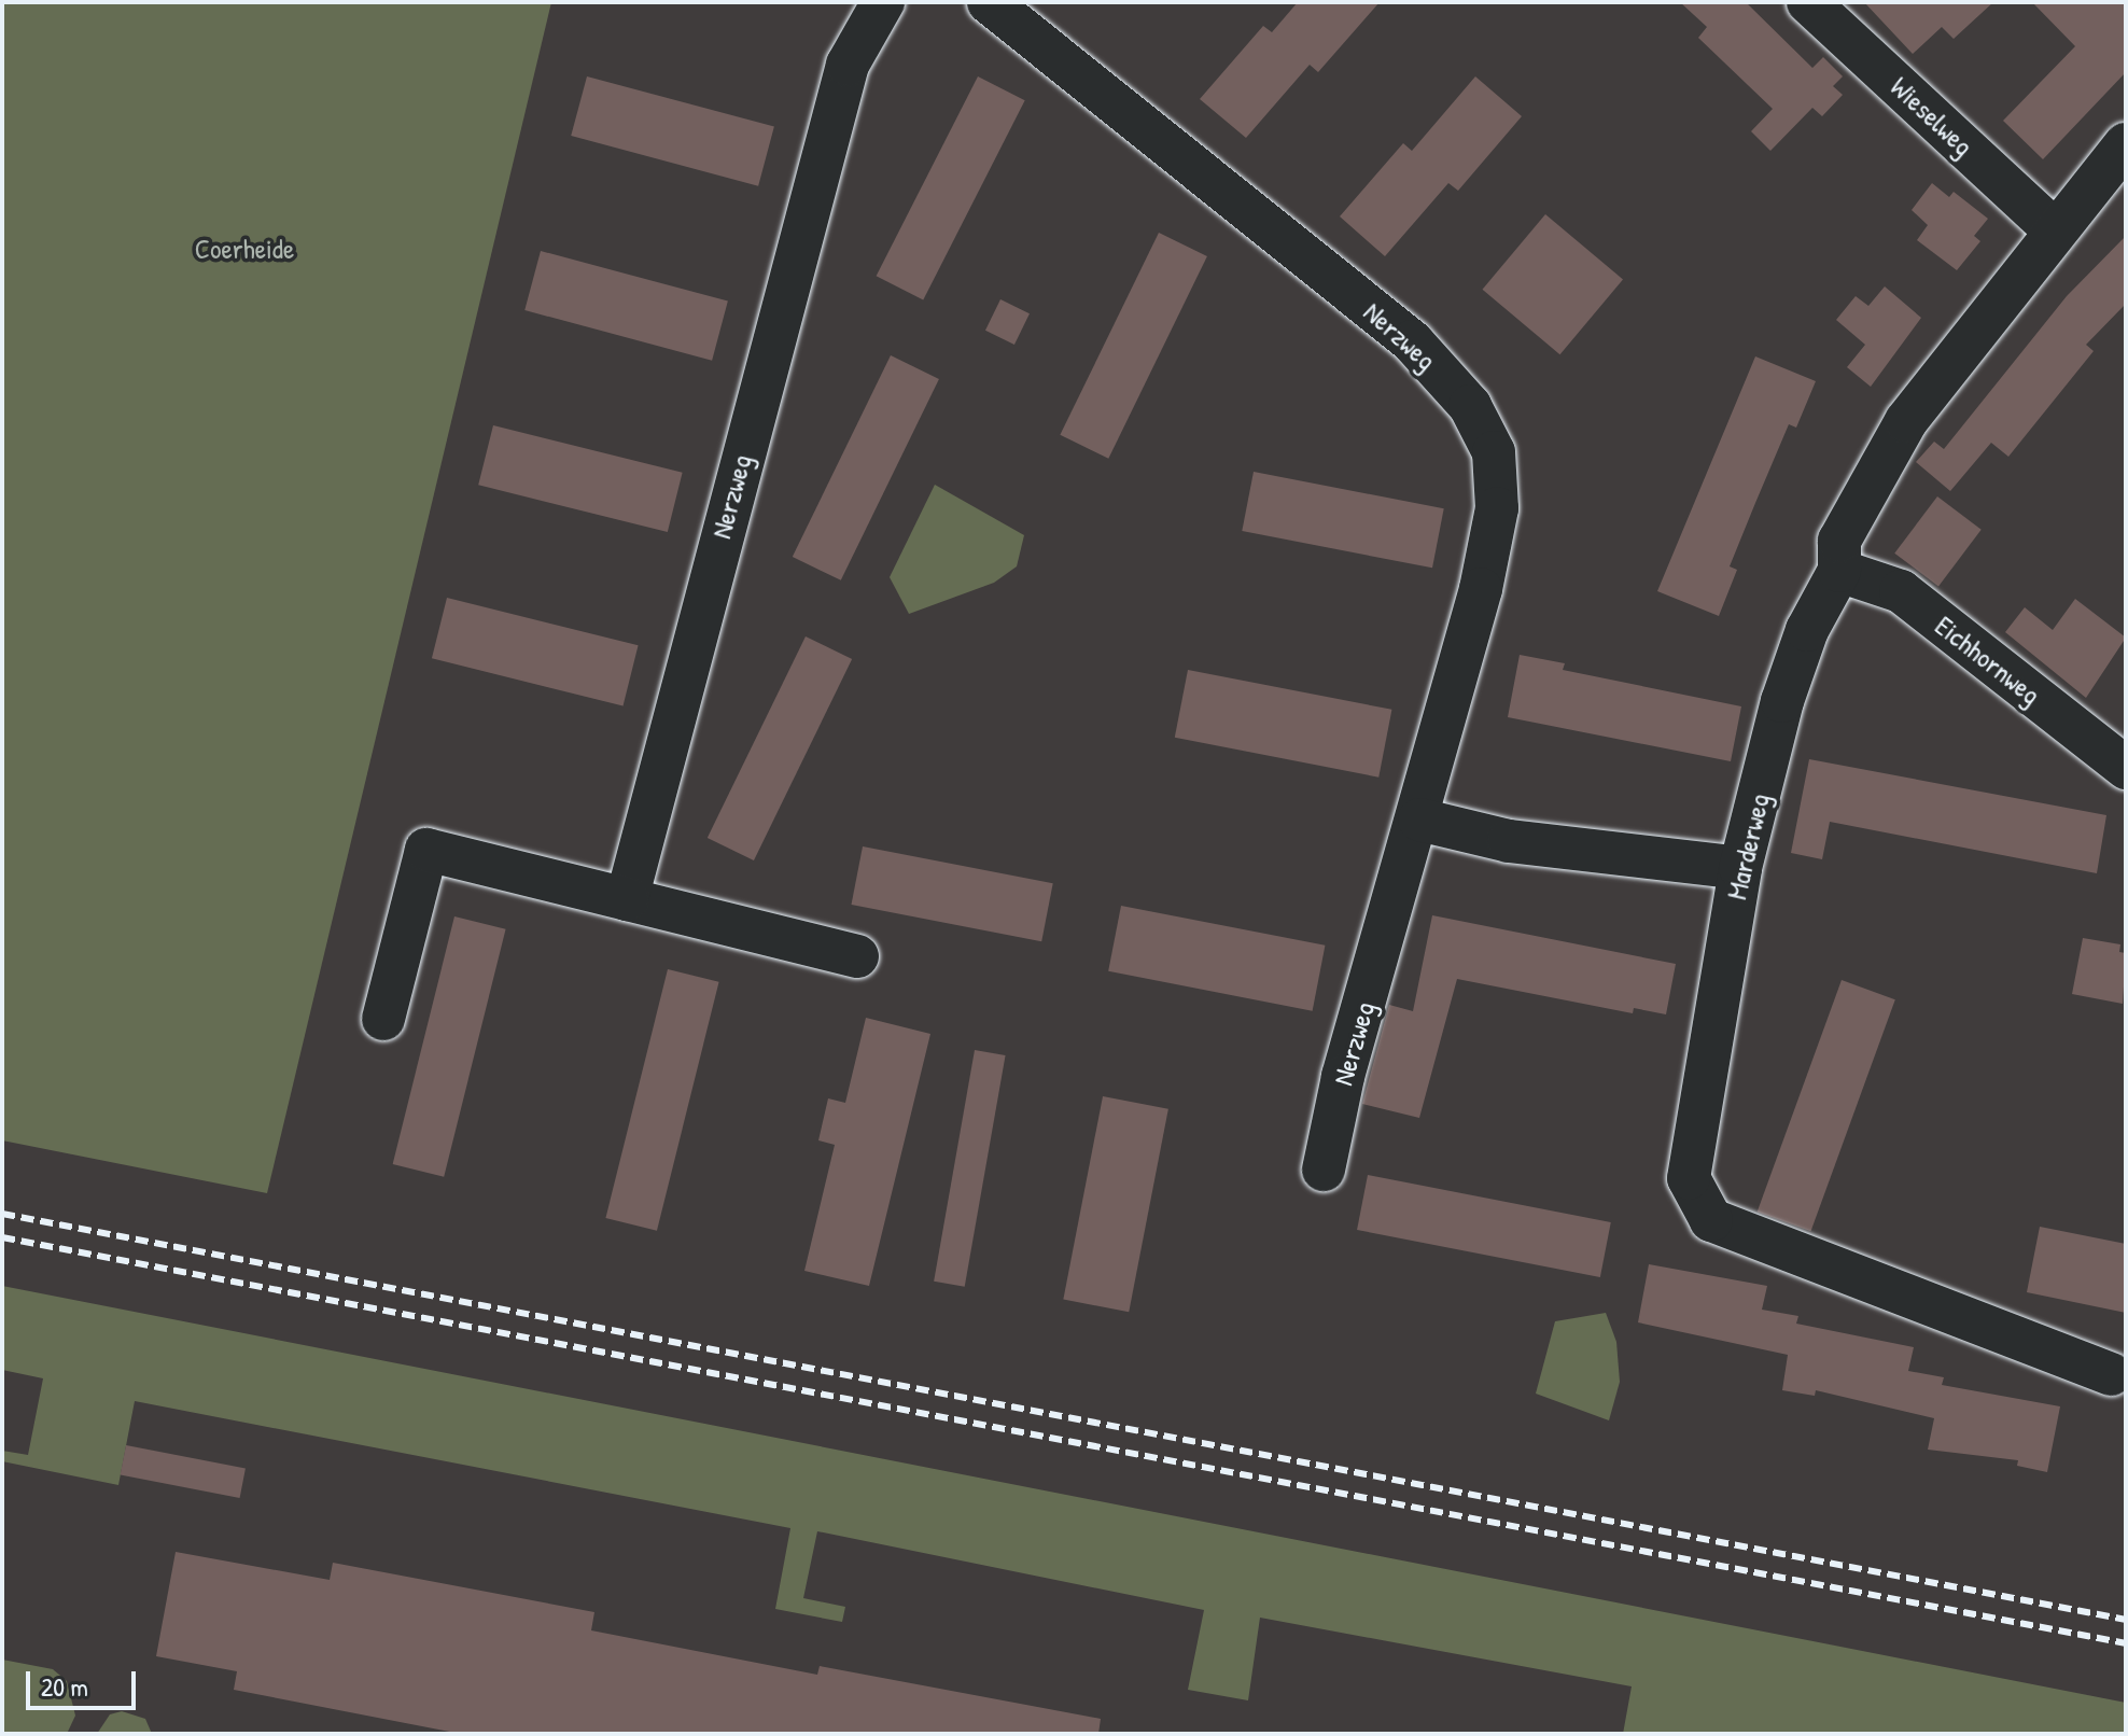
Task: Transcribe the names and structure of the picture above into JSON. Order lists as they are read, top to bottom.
{
  "streets": {
    "street": [
      "Wieselweg",
      "Nerzweg",
      "Eichhornweg",
      "Marderweg"
    ]
  },
  "crossings": [
    ["Wieselweg", "Marderweg"],
    ["Eichhornweg", "Marderweg"]
  ],
  "parks": ["Coerheide"],
  "scale_bar": "20 m"
}
